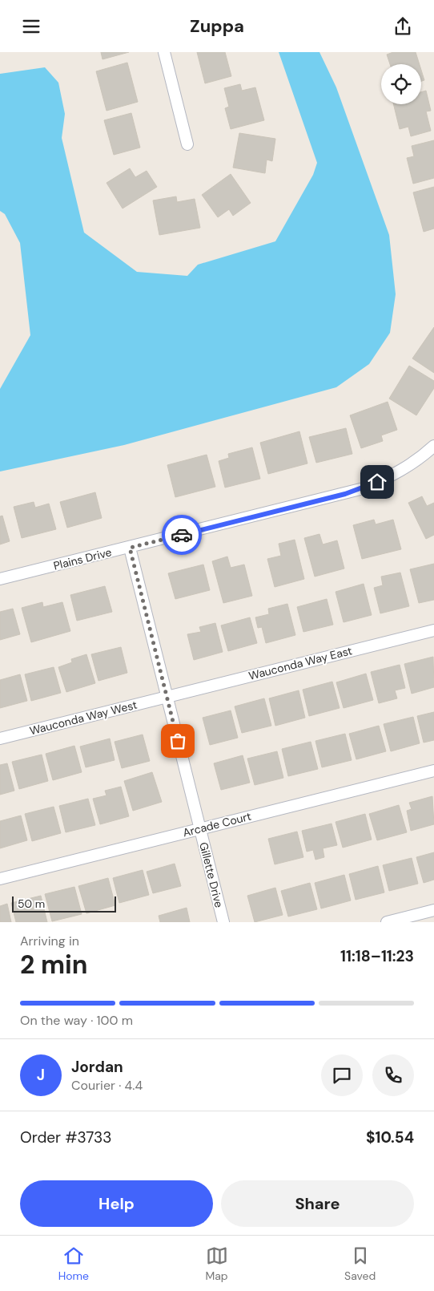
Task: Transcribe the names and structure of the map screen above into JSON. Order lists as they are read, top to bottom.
{
  "streets": {
    "street": [
      "Plains Drive",
      "Wauconda Way East",
      "Wauconda Way West",
      "Arcade Court",
      "Gillette Drive"
    ]
  },
  "crossings": [
    ["Plains Drive", "Gillette Drive"],
    ["Wauconda Way East", "Wauconda Way West"],
    ["Wauconda Way East", "Gillette Drive"],
    ["Wauconda Way West", "Gillette Drive"],
    ["Arcade Court", "Gillette Drive"]
  ],
  "scale_bar": "50 m",
  "page": {
    "header": "Zuppa",
    "scale": "50 m",
    "heading": ["2 min", "Arriving in", "11:18–11:23"],
    "panel": [
      "Jordan",
      "Courier · 4.4",
      "Order #3733",
      "$10.54"
    ],
    "bar": "On the way · 100 m",
    "round": "J",
    "buttons": ["Help", "Share"],
    "tabs": ["Home", "Map", "Saved"]
  }
}
